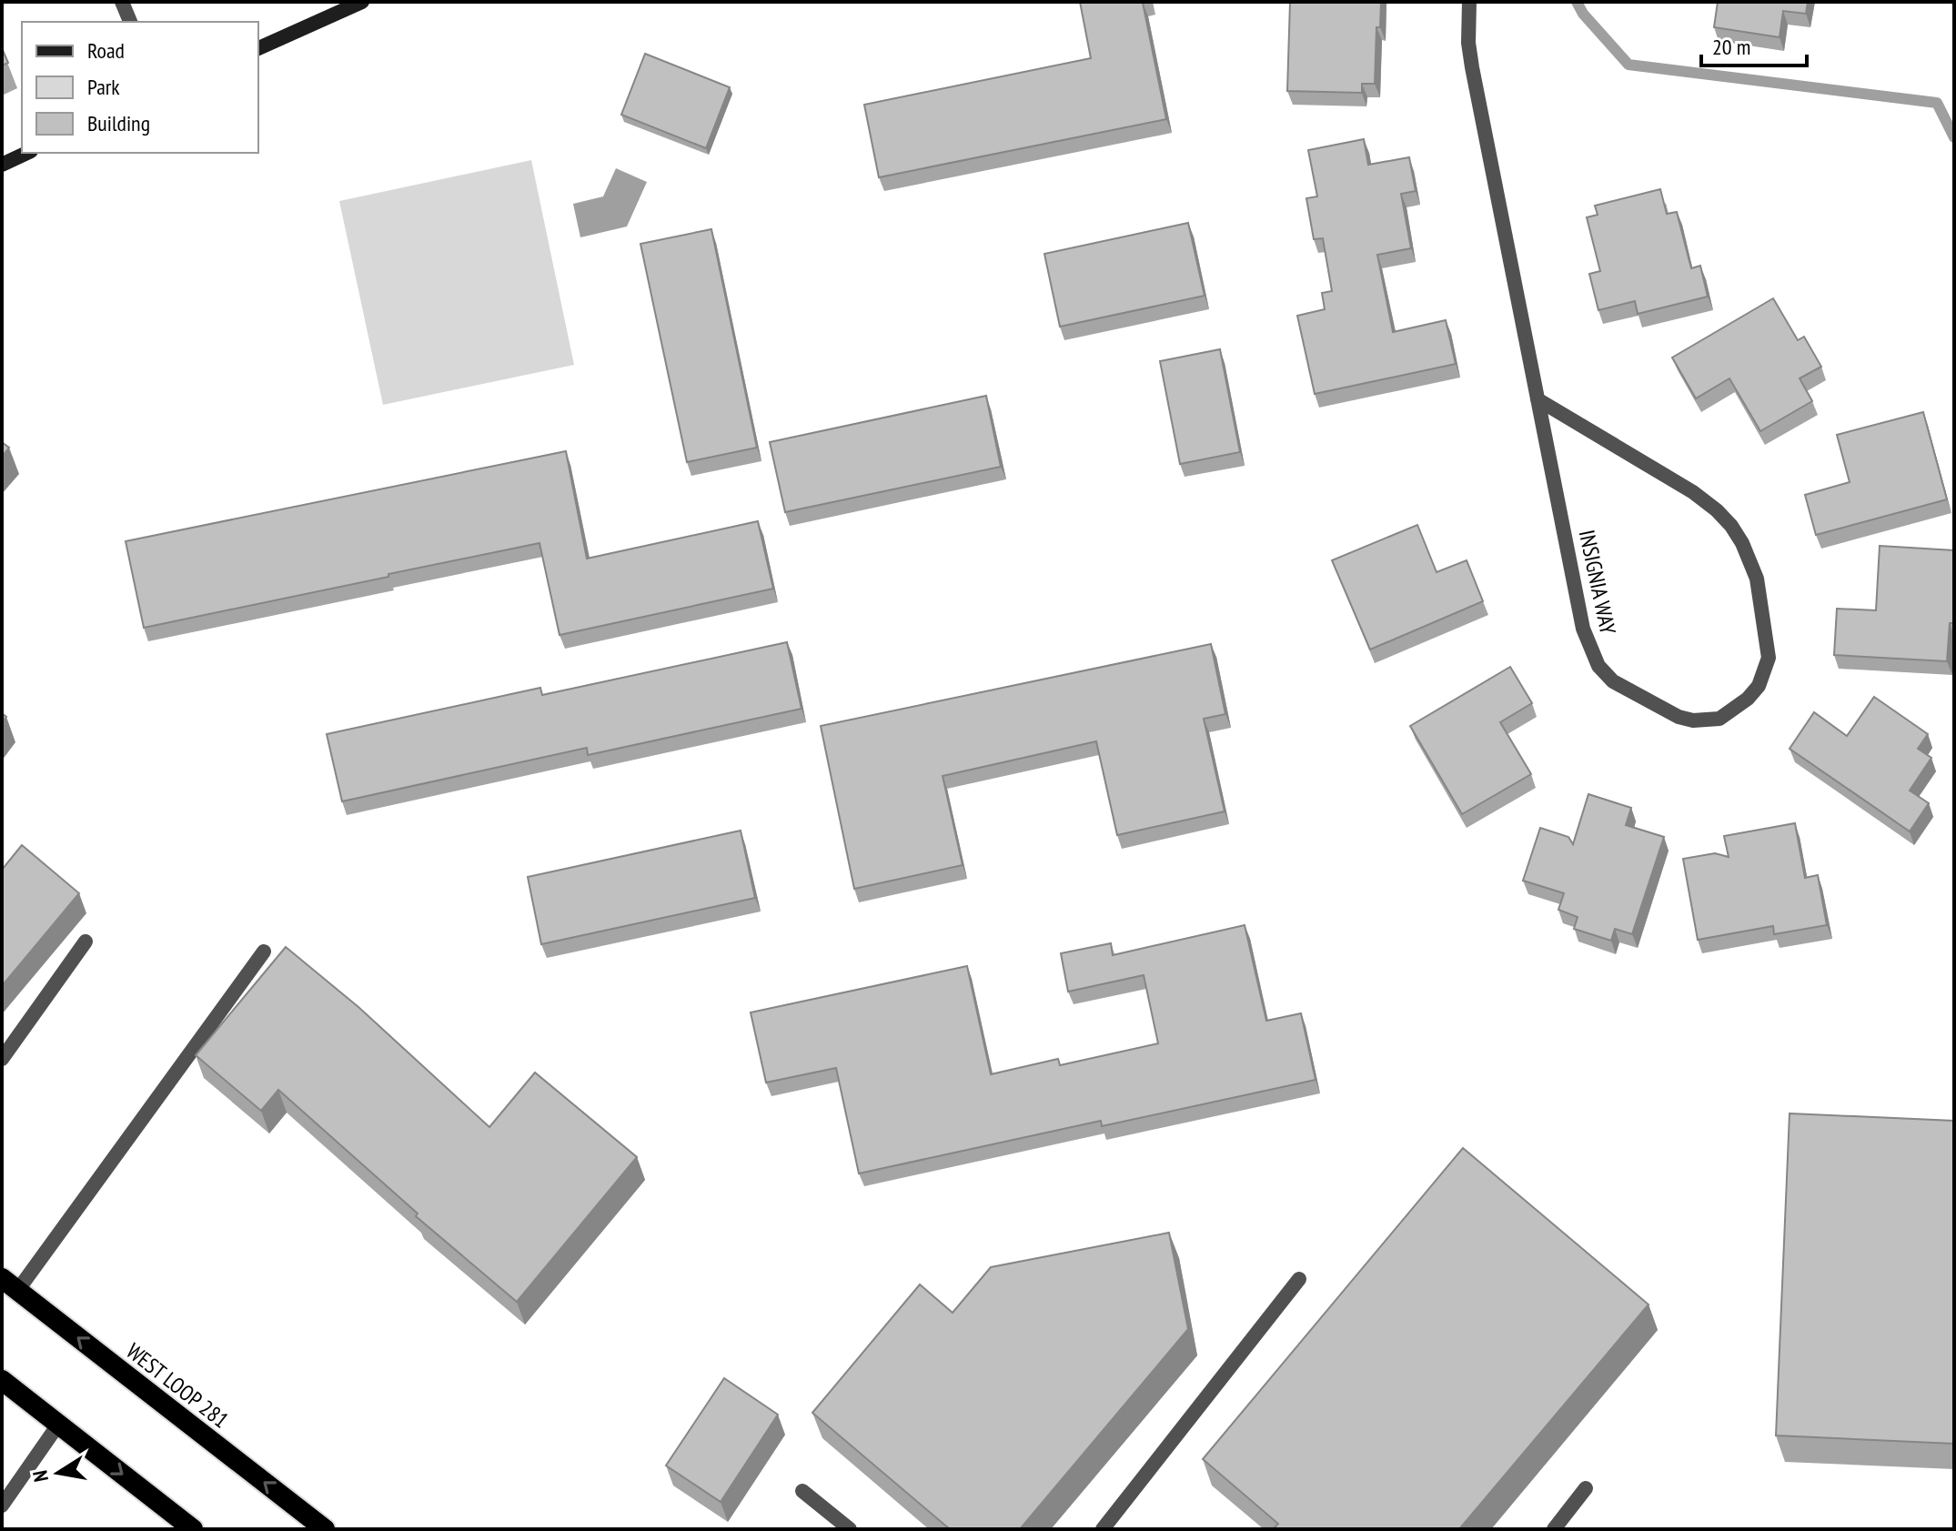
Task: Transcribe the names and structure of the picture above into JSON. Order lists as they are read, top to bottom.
{
  "streets": {
    "highway": ["WEST LOOP 281"],
    "street": ["INSIGNIA WAY"]
  },
  "legend": ["Road", "Park", "Building"],
  "scale_bar": "20 m",
  "north": "left"
}
